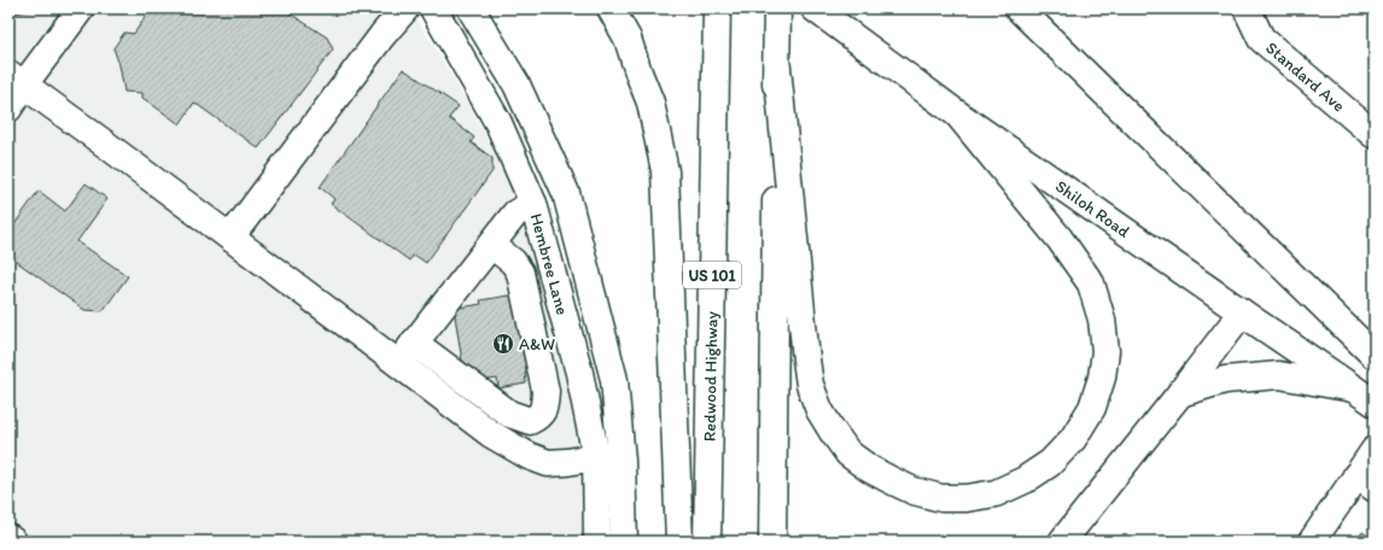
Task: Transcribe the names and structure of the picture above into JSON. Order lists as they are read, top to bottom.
{
  "streets": {
    "main road": [
      "Standard Ave",
      "Shiloh Road",
      "Hembree Lane",
      "US 101",
      "Redwood Highway"
    ]
  },
  "places": {
    "restaurant": ["A&W"]
  }
}
